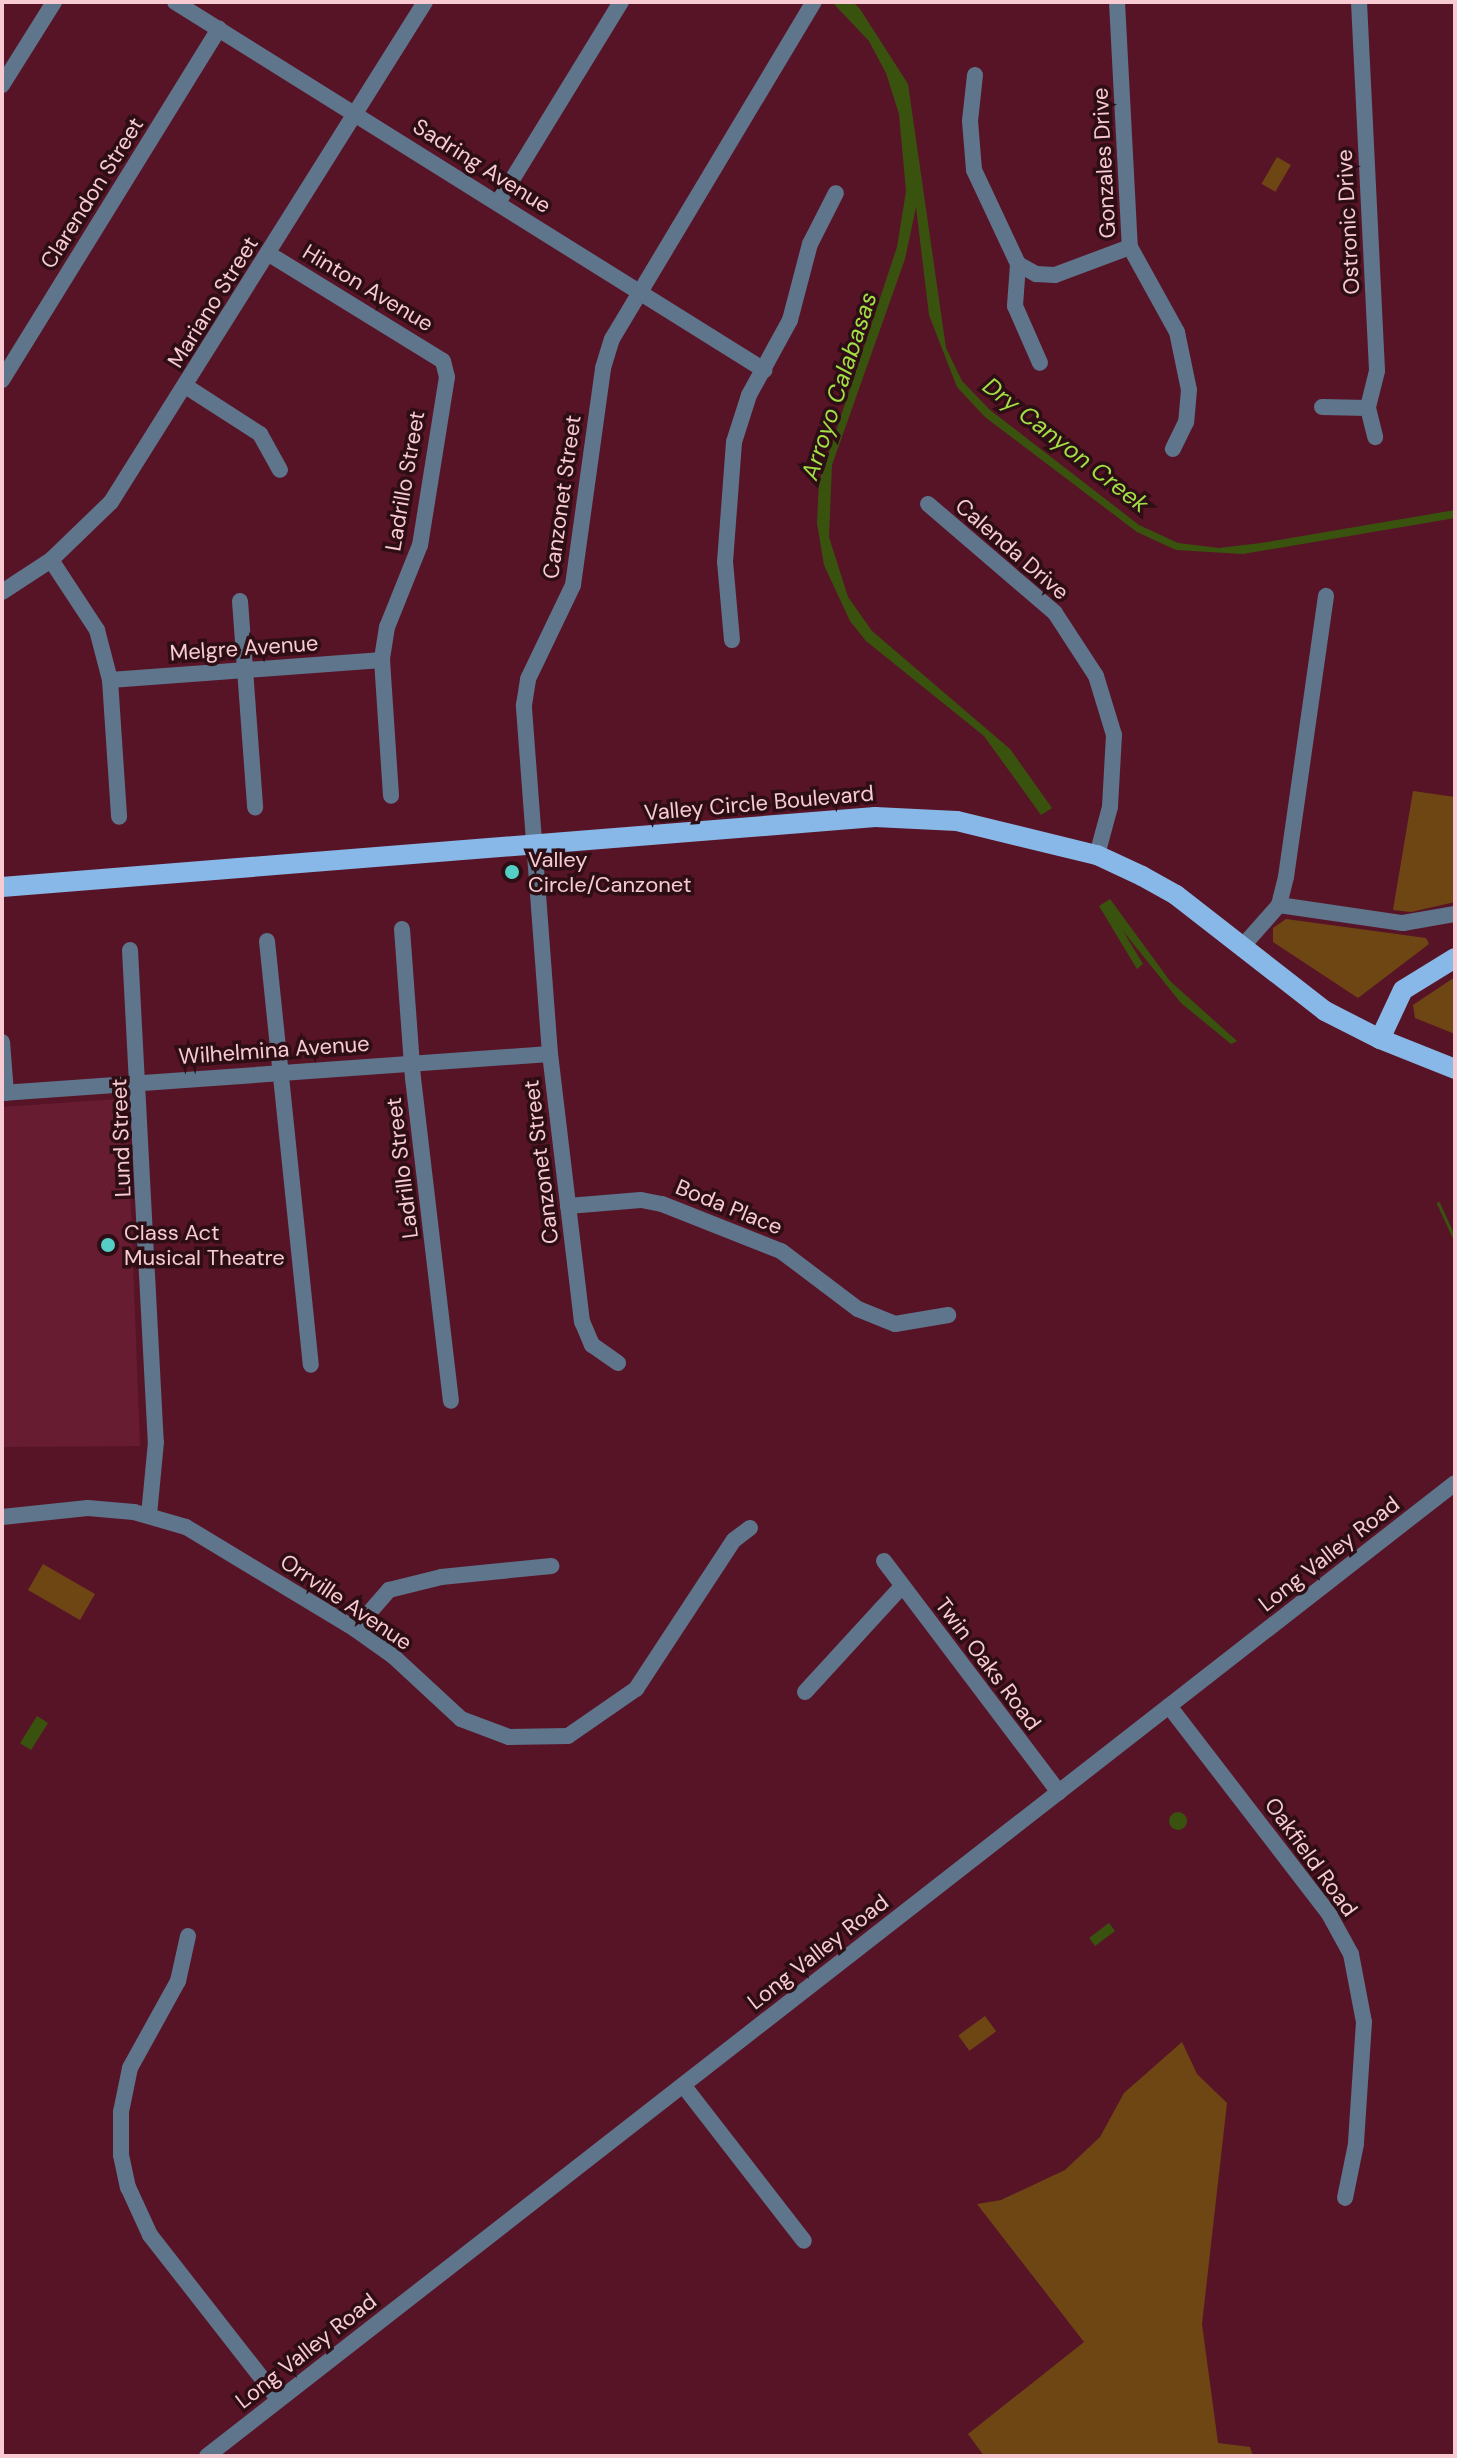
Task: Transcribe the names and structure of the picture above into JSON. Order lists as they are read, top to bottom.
{
  "streets": {
    "main road": ["Valley Circle Boulevard"],
    "street": [
      "Gonzales Drive",
      "Sadring Avenue",
      "Clarendon Street",
      "Ostronic Drive",
      "Hinton Avenue",
      "Mariano Street",
      "Ladrillo Street",
      "Canzonet Street",
      "Calenda Drive",
      "Melgre Avenue",
      "Wilhelmina Avenue",
      "Lund Street",
      "Boda Place",
      "Long Valley Road",
      "Orrville Avenue",
      "Twin Oaks Road",
      "Oakfield Road"
    ]
  },
  "crossings": [
    ["Sadring Avenue", "Clarendon Street"],
    ["Sadring Avenue", "Mariano Street"],
    ["Sadring Avenue", "Canzonet Street"],
    ["Hinton Avenue", "Mariano Street"],
    ["Hinton Avenue", "Ladrillo Street"],
    ["Ladrillo Street", "Melgre Avenue"],
    ["Ladrillo Street", "Wilhelmina Avenue"],
    ["Canzonet Street", "Valley Circle Boulevard"],
    ["Canzonet Street", "Wilhelmina Avenue"],
    ["Canzonet Street", "Boda Place"],
    ["Calenda Drive", "Valley Circle Boulevard"],
    ["Wilhelmina Avenue", "Lund Street"],
    ["Lund Street", "Orrville Avenue"],
    ["Long Valley Road", "Twin Oaks Road"],
    ["Long Valley Road", "Oakfield Road"]
  ],
  "water": ["Arroyo Calabasas", "Dry Canyon Creek"],
  "places": ["Valley Circle/Canzonet", "Class Act Musical Theatre"]
}
